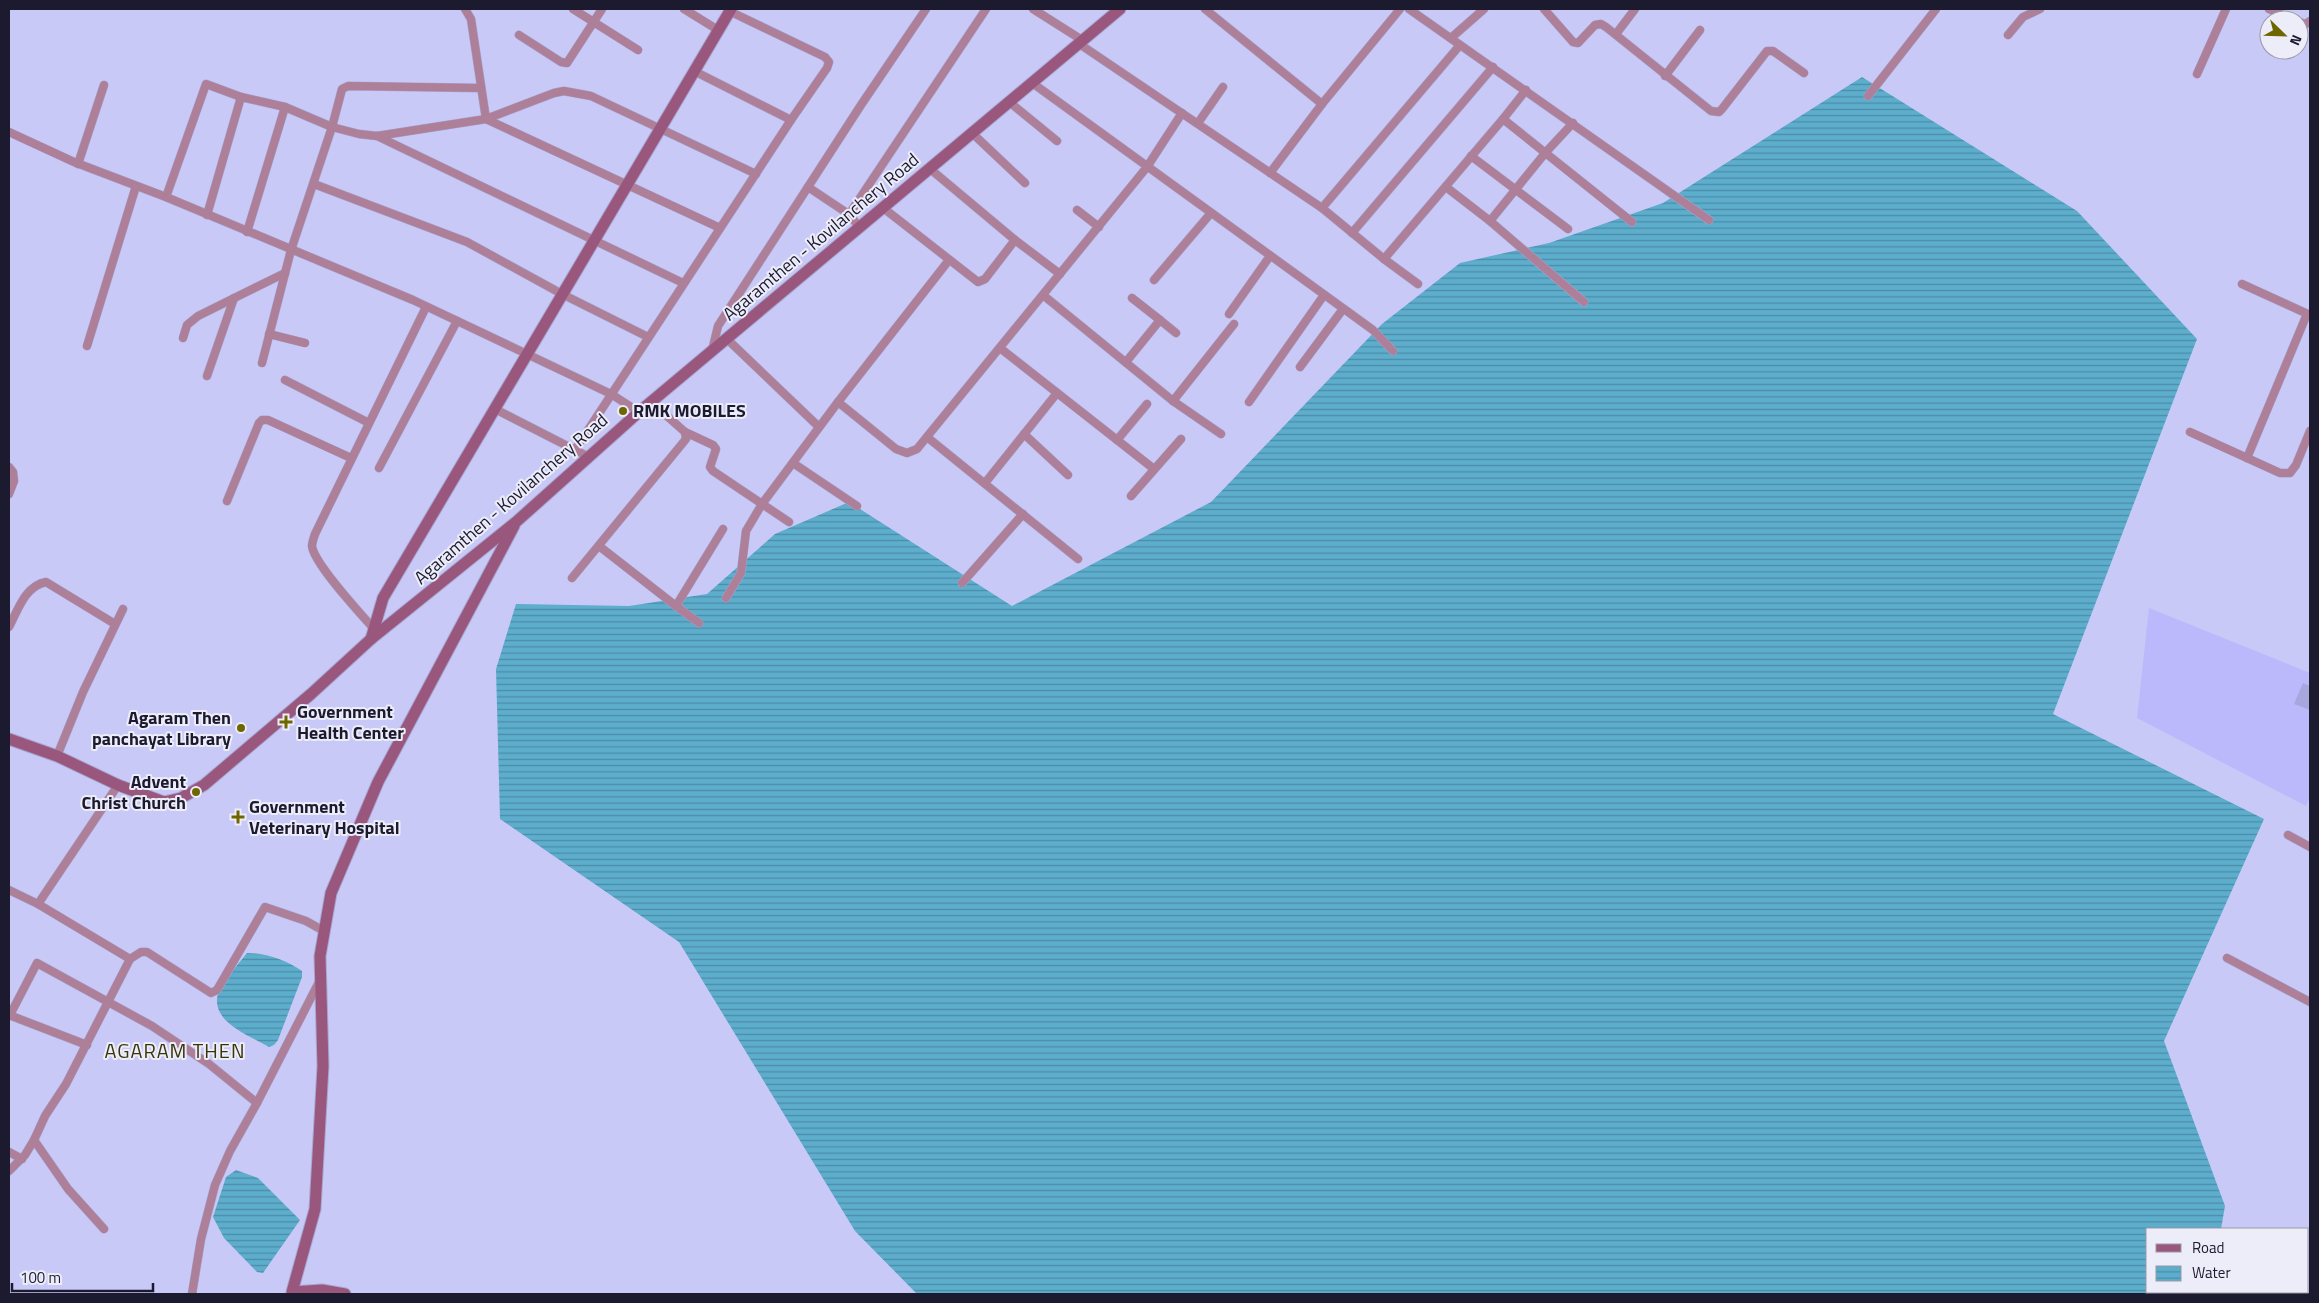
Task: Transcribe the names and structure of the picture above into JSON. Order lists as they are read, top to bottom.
{
  "streets": {
    "street": ["Agaramthen - Kovilanchery Road"]
  },
  "districts": ["AGARAM THEN"],
  "places": {
    "other": ["RMK MOBILES", "Agaram Then panchayat Library", "Advent Christ Church"],
    "health": ["Government Health Center", "Government Veterinary Hospital"]
  },
  "legend": ["Road", "Water"],
  "scale_bar": "100 m",
  "north": "bottom right"
}
